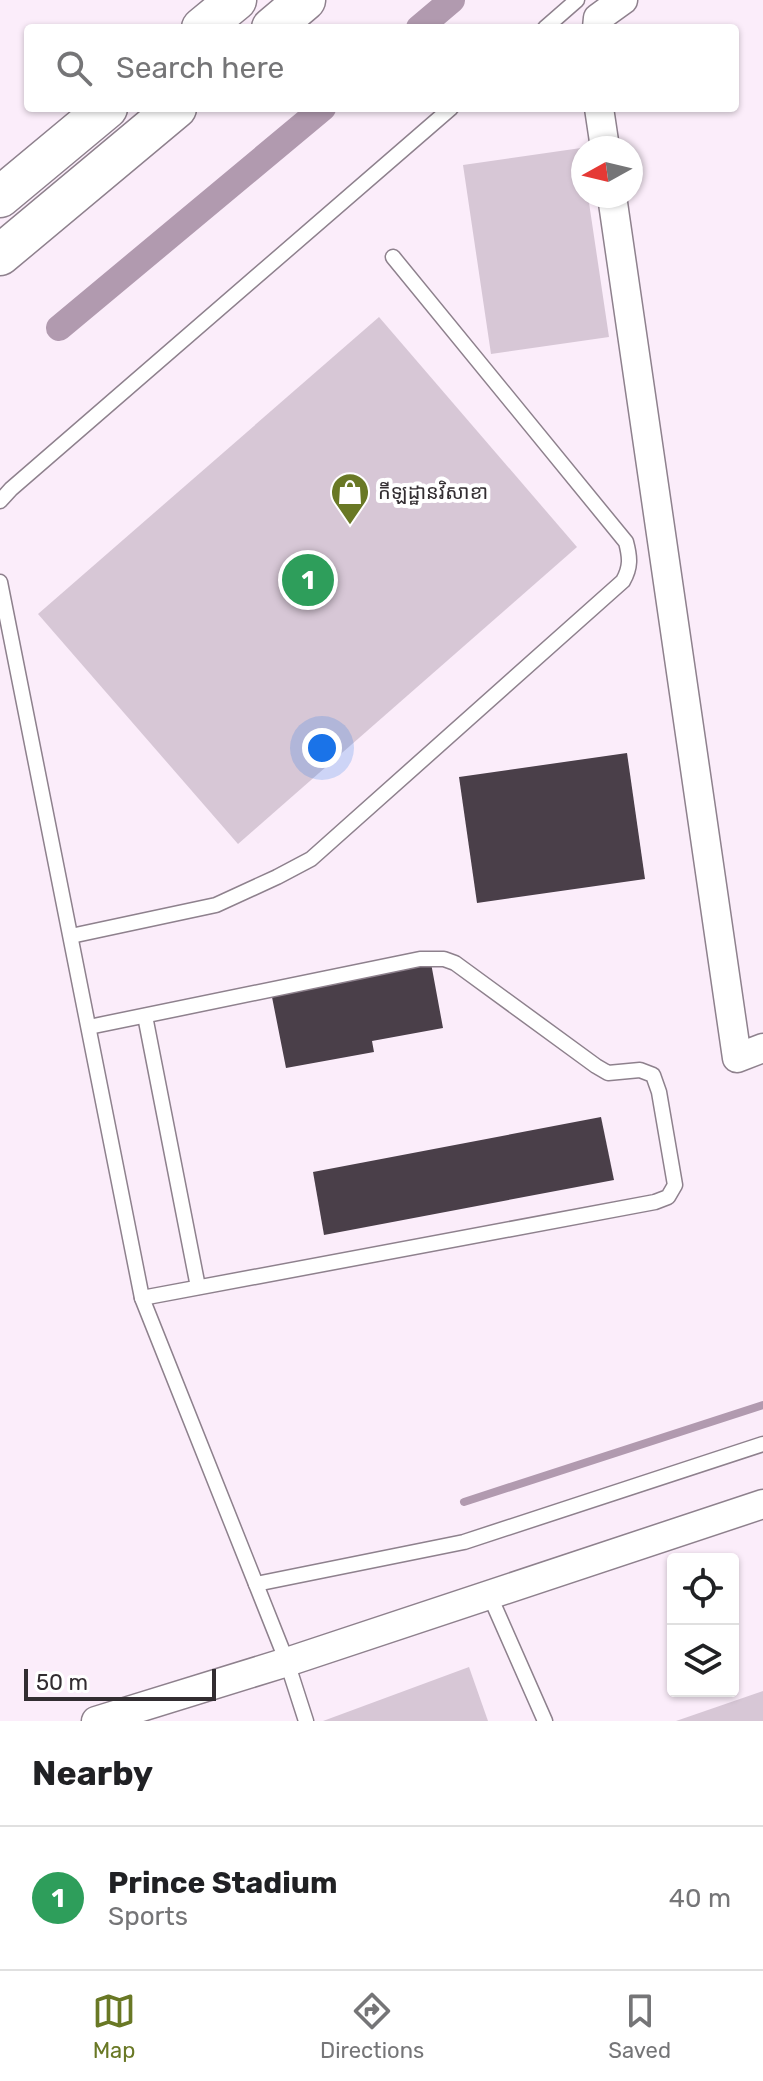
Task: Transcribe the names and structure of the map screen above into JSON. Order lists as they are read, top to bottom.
{
  "places": {
    "shop": ["កីឡដ្ឋានវិសាខា"]
  },
  "scale_bar": "50 m",
  "north": "left",
  "page": {
    "search": "Search here",
    "pins": "1",
    "scale": "50 m",
    "heading": "Nearby",
    "list": [
      {
        "mark": "1",
        "name": "Prince Stadium",
        "note": "Sports",
        "value": "40 m"
      }
    ],
    "nav": ["Map", "Directions", "Saved"]
  }
}
